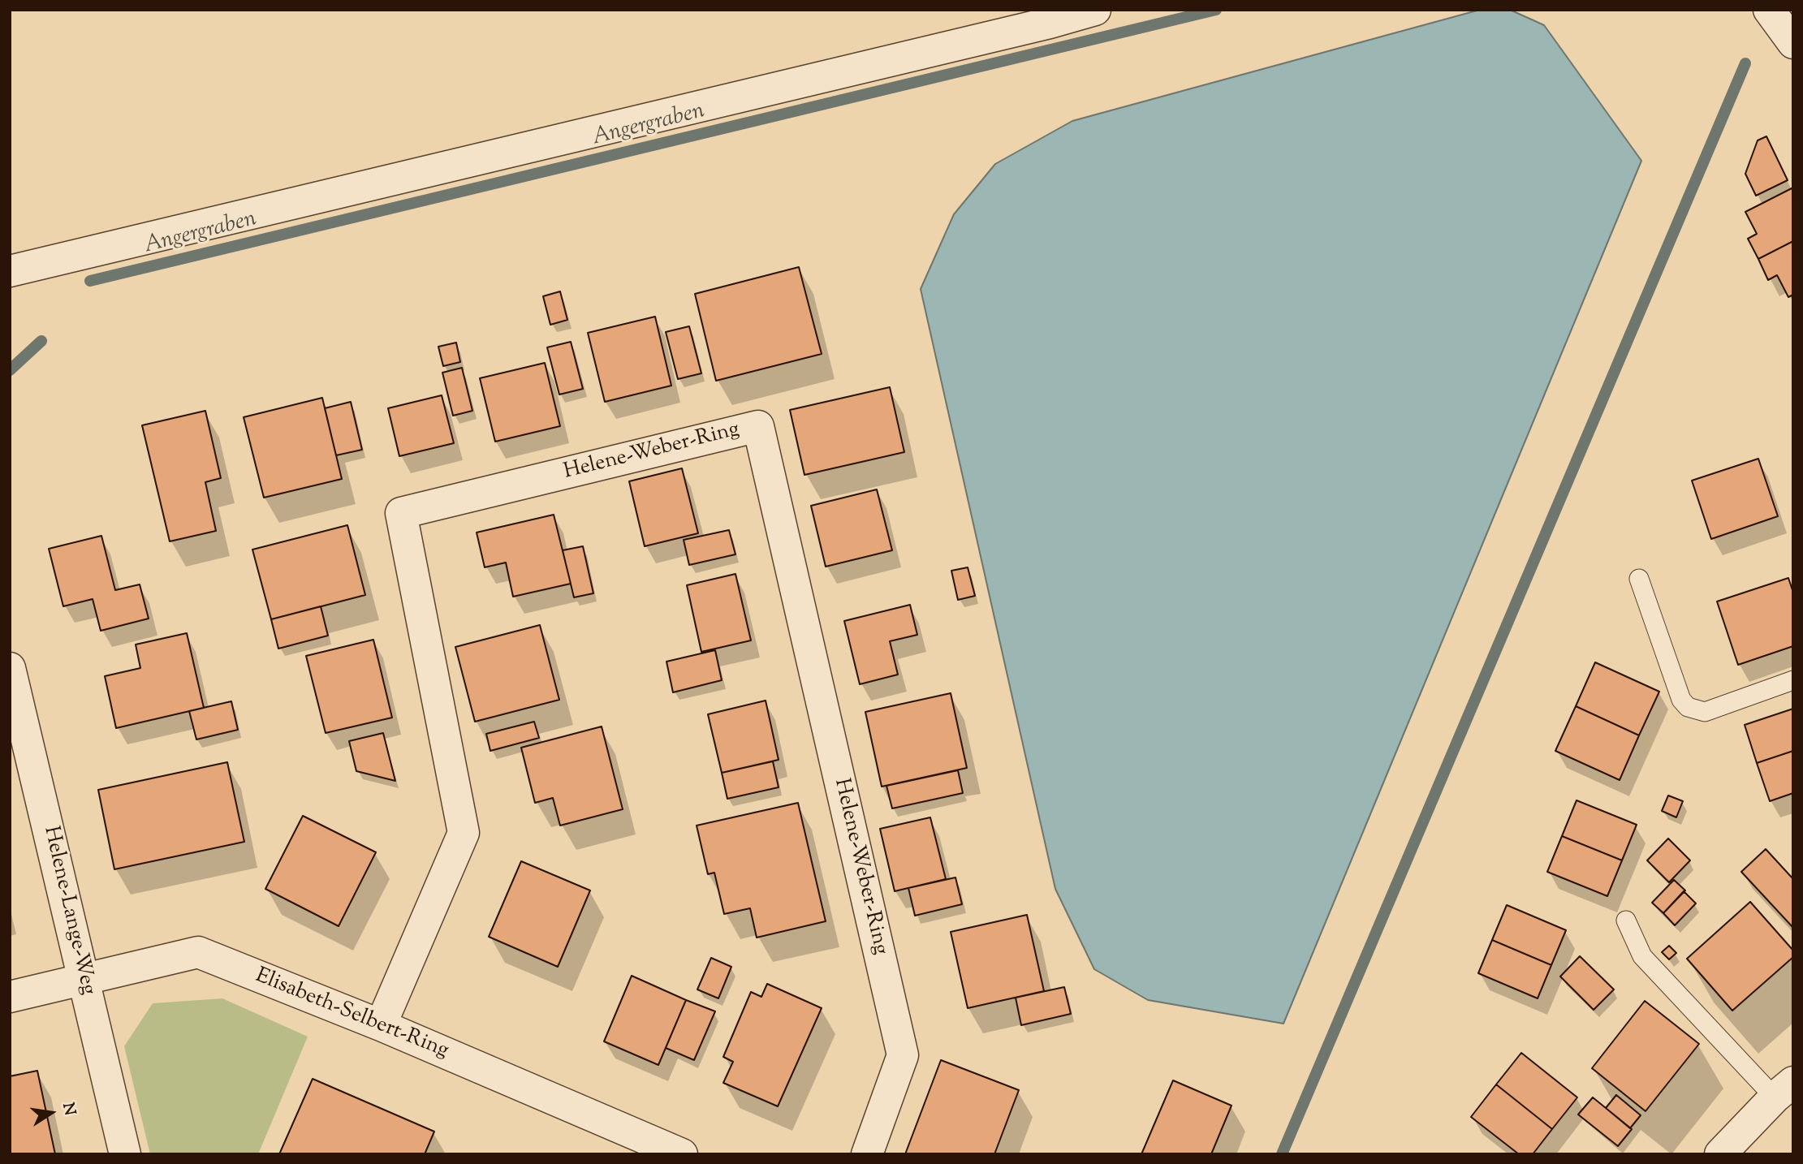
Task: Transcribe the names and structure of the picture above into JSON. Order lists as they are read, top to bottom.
{
  "streets": {
    "street": ["Helene-Weber-Ring", "Helene-Lange-Weg", "Elisabeth-Selbert-Ring"]
  },
  "crossings": [
    ["Helene-Weber-Ring", "Elisabeth-Selbert-Ring"],
    ["Helene-Lange-Weg", "Elisabeth-Selbert-Ring"]
  ],
  "water": ["Angergraben"],
  "north": "right"
}
